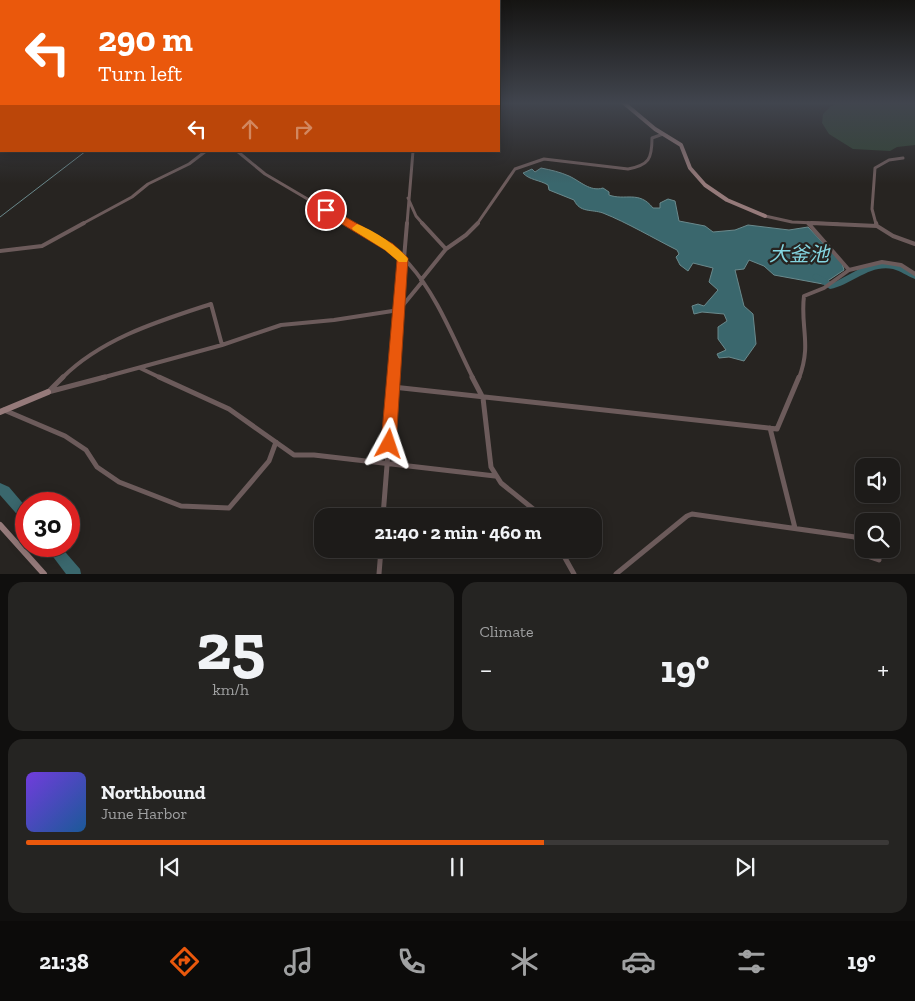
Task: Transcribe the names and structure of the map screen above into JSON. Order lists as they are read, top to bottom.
{
  "water": ["大釜池"],
  "page": {
    "turn": ["290 m", "Turn left"],
    "limit": "30",
    "trip": "21:40 · 2 min · 460 m",
    "tile": [
      ["25", "km/h"],
      "Climate"
    ],
    "heat": ["−", "19°", "+"],
    "song": ["Northbound", "June Harbor"],
    "tabs": ["21:38", "19°"]
  }
}
